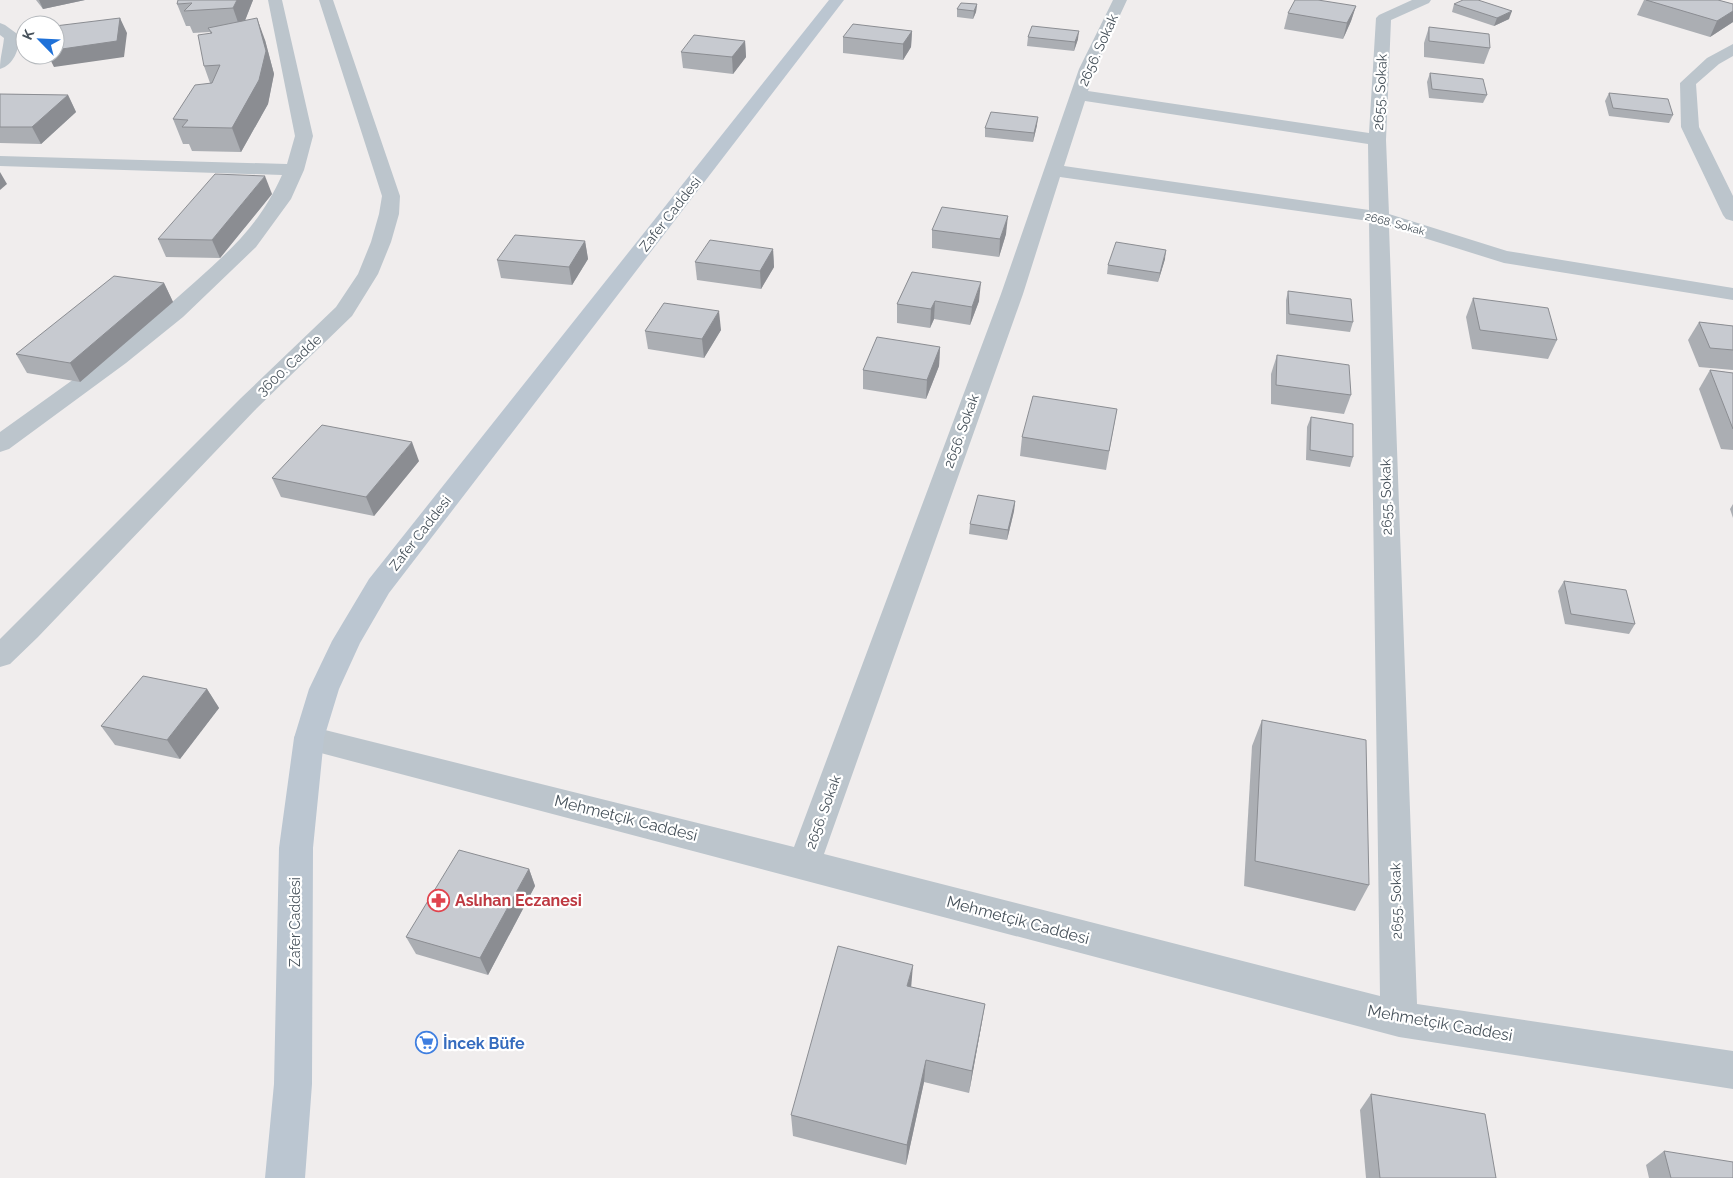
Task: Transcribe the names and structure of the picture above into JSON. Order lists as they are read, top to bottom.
{
  "streets": {
    "main road": ["Zafer Caddesi"],
    "street": [
      "2656. Sokak",
      "2655. Sokak",
      "2668. Sokak",
      "3600. Cadde",
      "Mehmetçik Caddesi"
    ]
  },
  "crossings": [
    ["2656. Sokak", "2668. Sokak"],
    ["2656. Sokak", "Mehmetçik Caddesi"],
    ["2655. Sokak", "2668. Sokak"],
    ["2655. Sokak", "Mehmetçik Caddesi"],
    ["Zafer Caddesi", "Mehmetçik Caddesi"]
  ],
  "places": {
    "pharmacy": ["Aslıhan Eczanesi"],
    "supermarket": ["İncek Büfe"]
  },
  "north": "top left"
}
